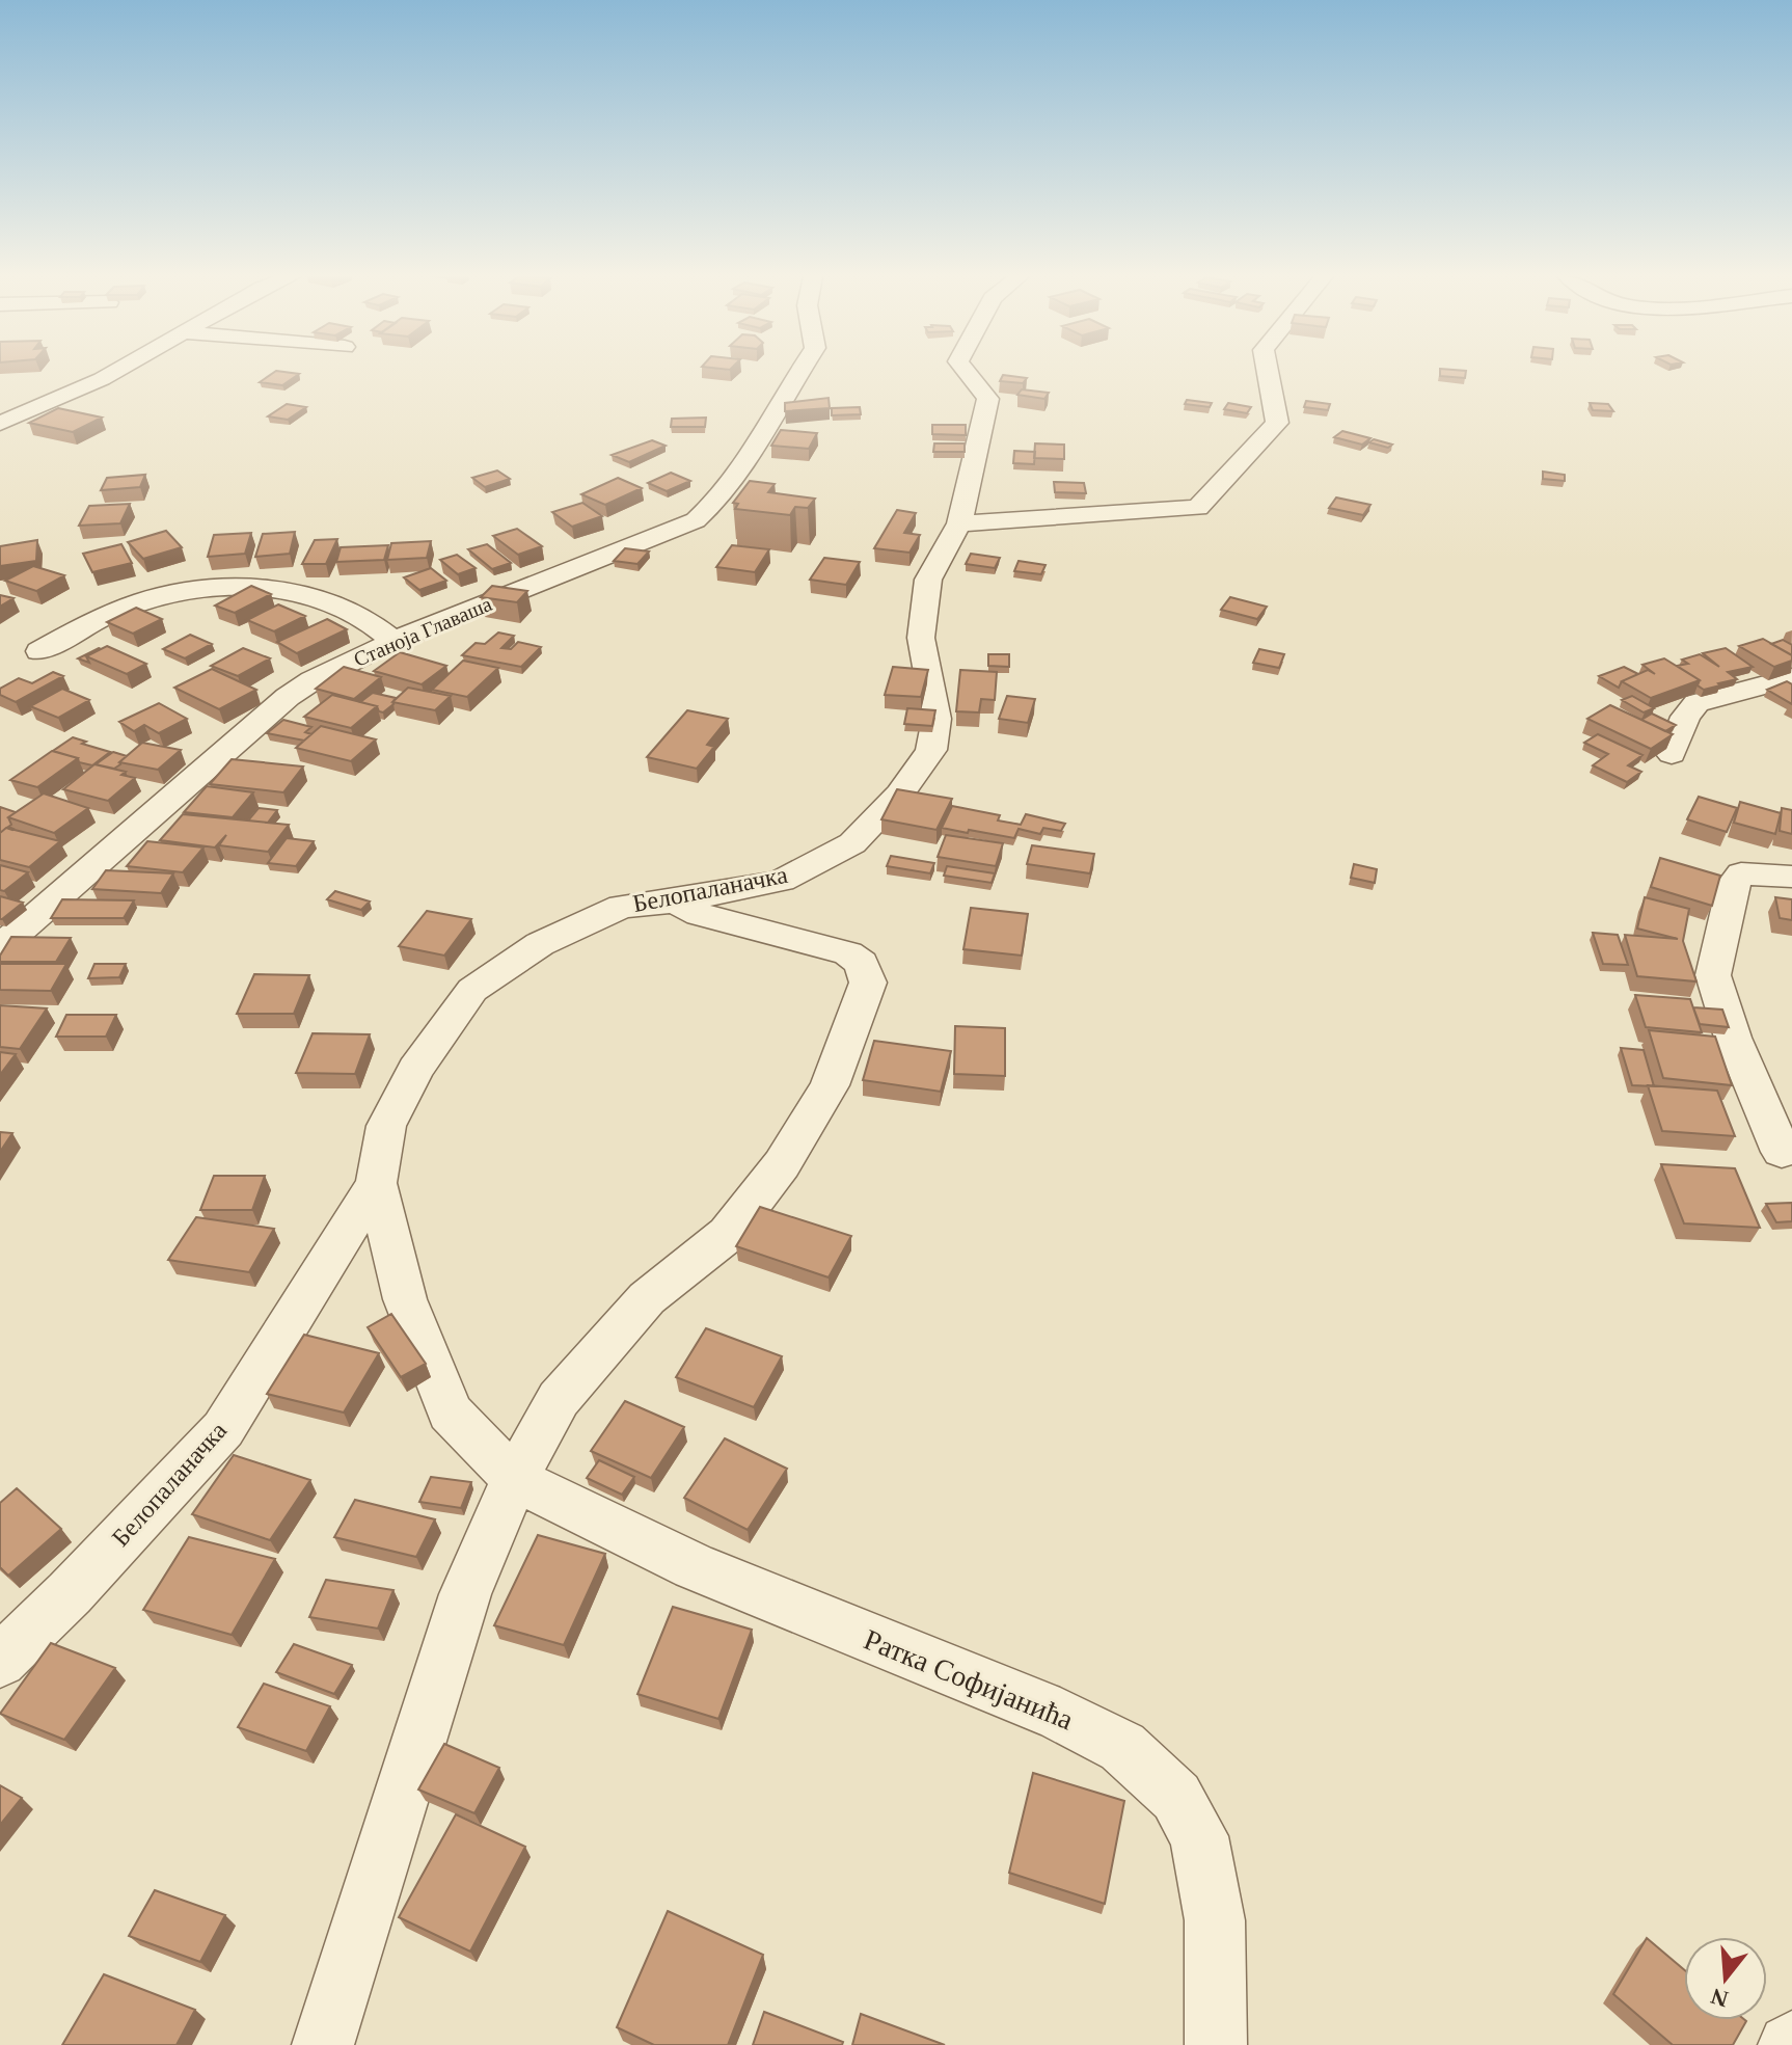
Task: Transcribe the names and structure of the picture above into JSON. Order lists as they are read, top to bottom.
{
  "streets": {
    "street": ["Станоја Главаша", "Белопаланачка", "Ратка Софијанића"]
  },
  "crossings": [
    ["Белопаланачка", "Ратка Софијанића"]
  ],
  "north": "bottom"
}
